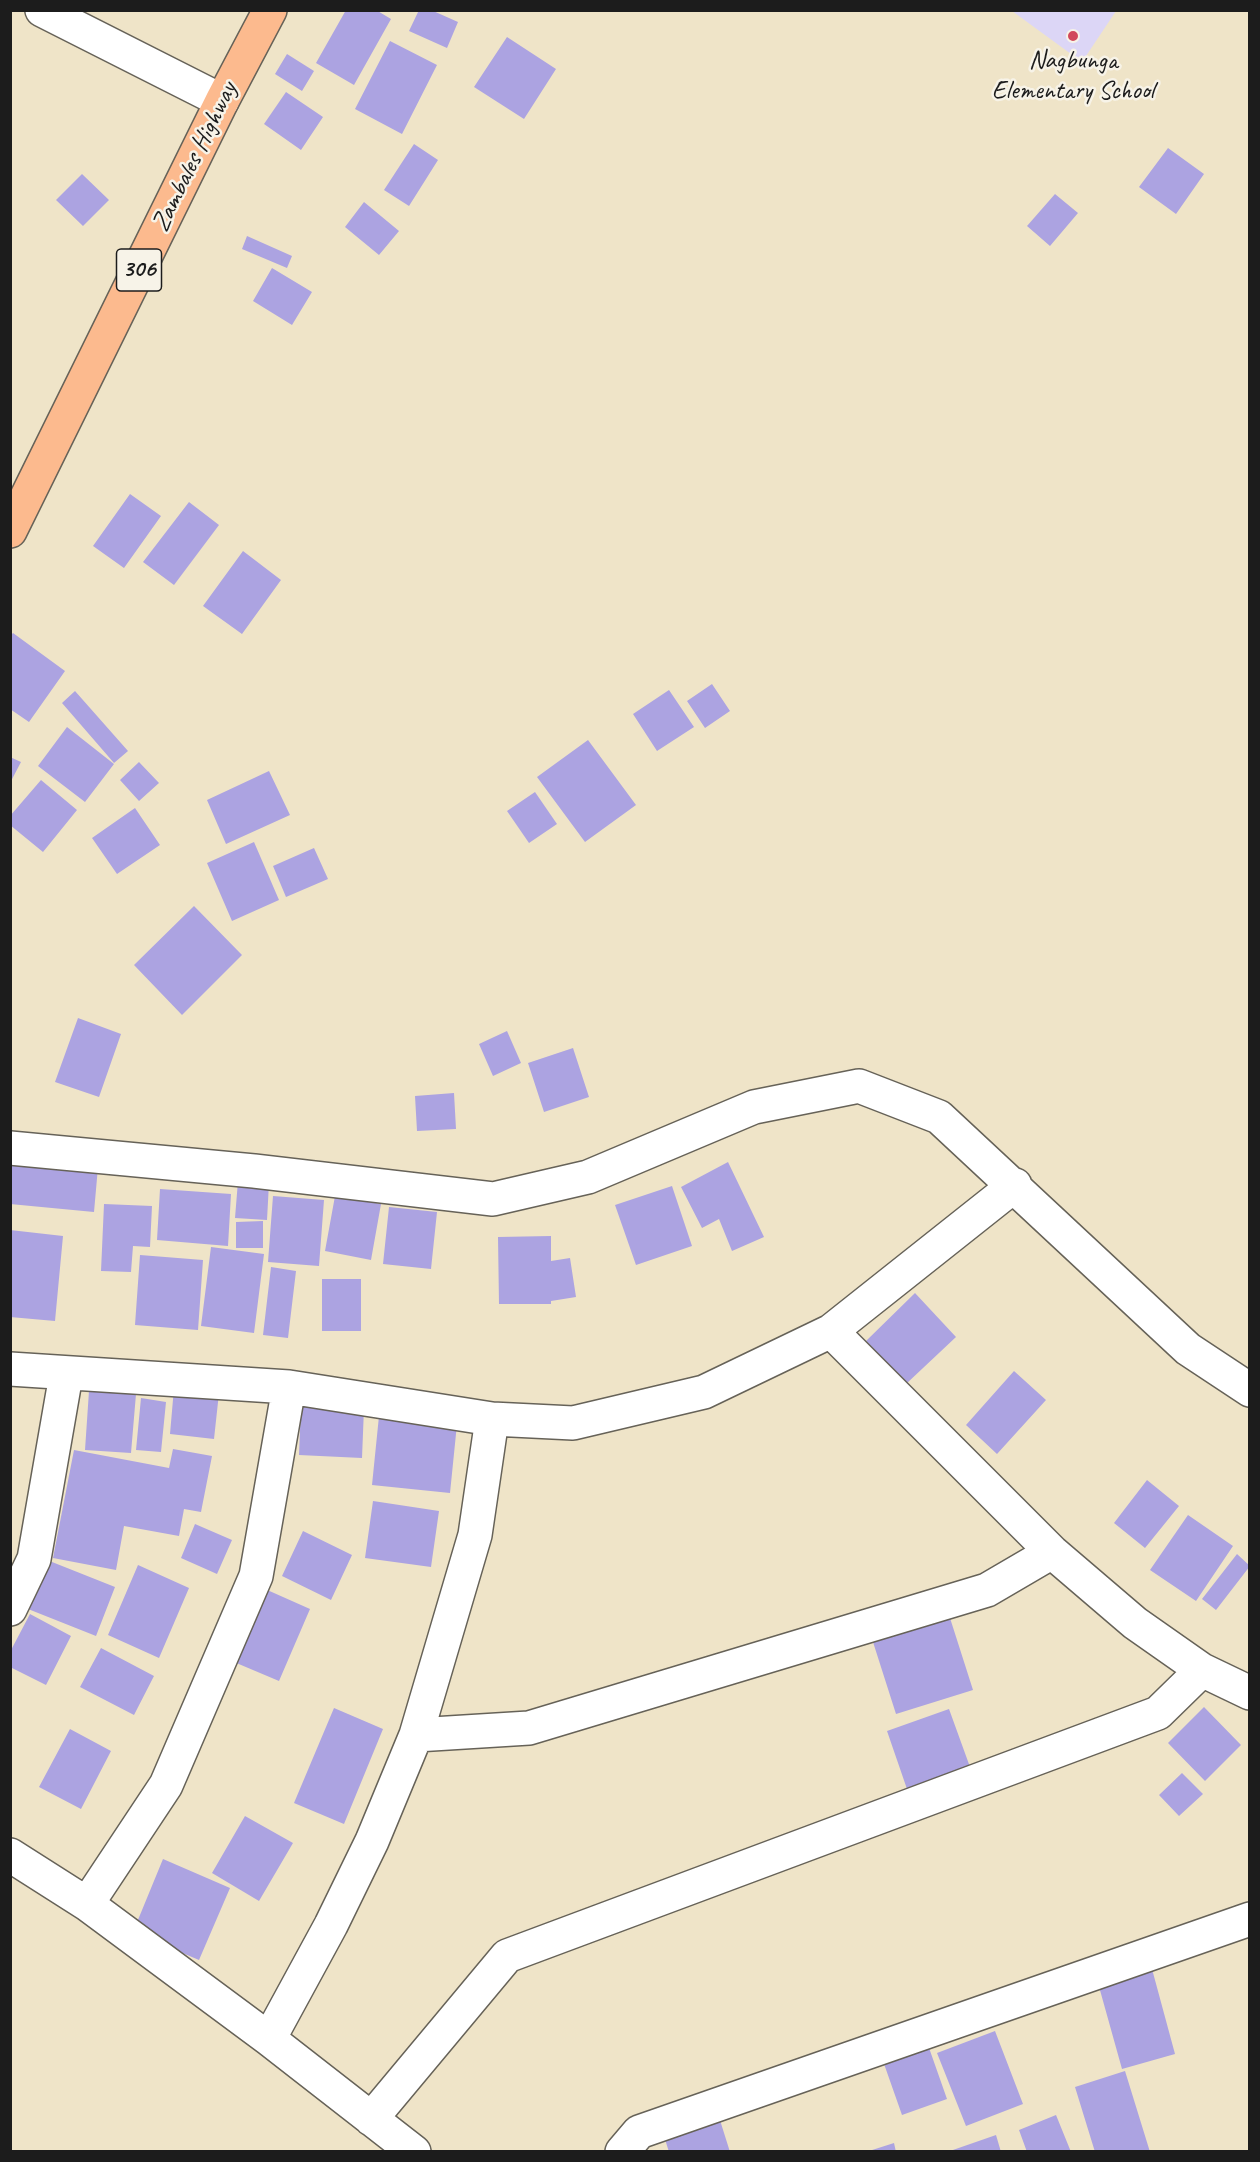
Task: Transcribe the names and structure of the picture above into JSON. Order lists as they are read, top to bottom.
{
  "streets": {
    "main road": ["Zambales Highway", "306"]
  },
  "places": ["Nagbunga Elementary School"]
}
